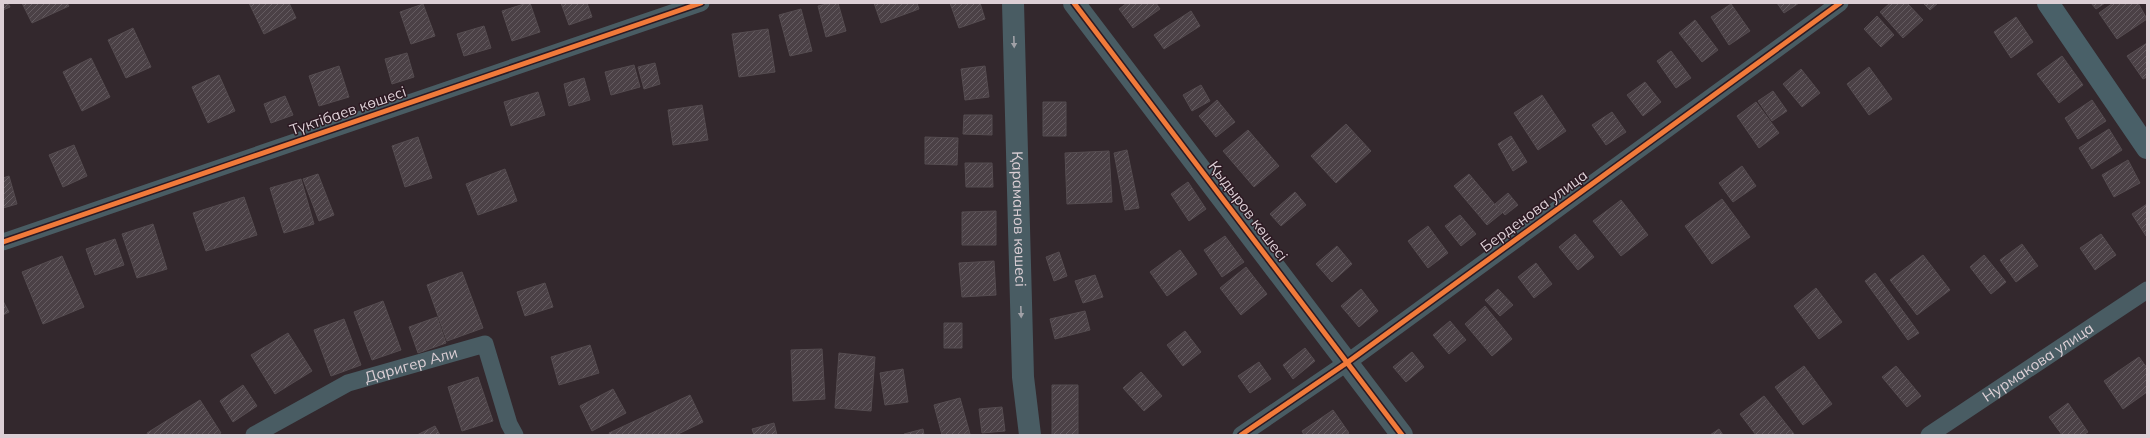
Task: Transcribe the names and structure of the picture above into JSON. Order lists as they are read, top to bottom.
{
  "streets": {
    "street": [
      "Түктібаев көшесі",
      "Қыдыров көшесі",
      "Берденова улица",
      "Қараманов көшесі",
      "Нурмакова улица",
      "Даригер Али"
    ]
  },
  "crossings": [
    ["Қыдыров көшесі", "Берденова улица"]
  ],
  "one_way": ["Қараманов көшесі"]
}
